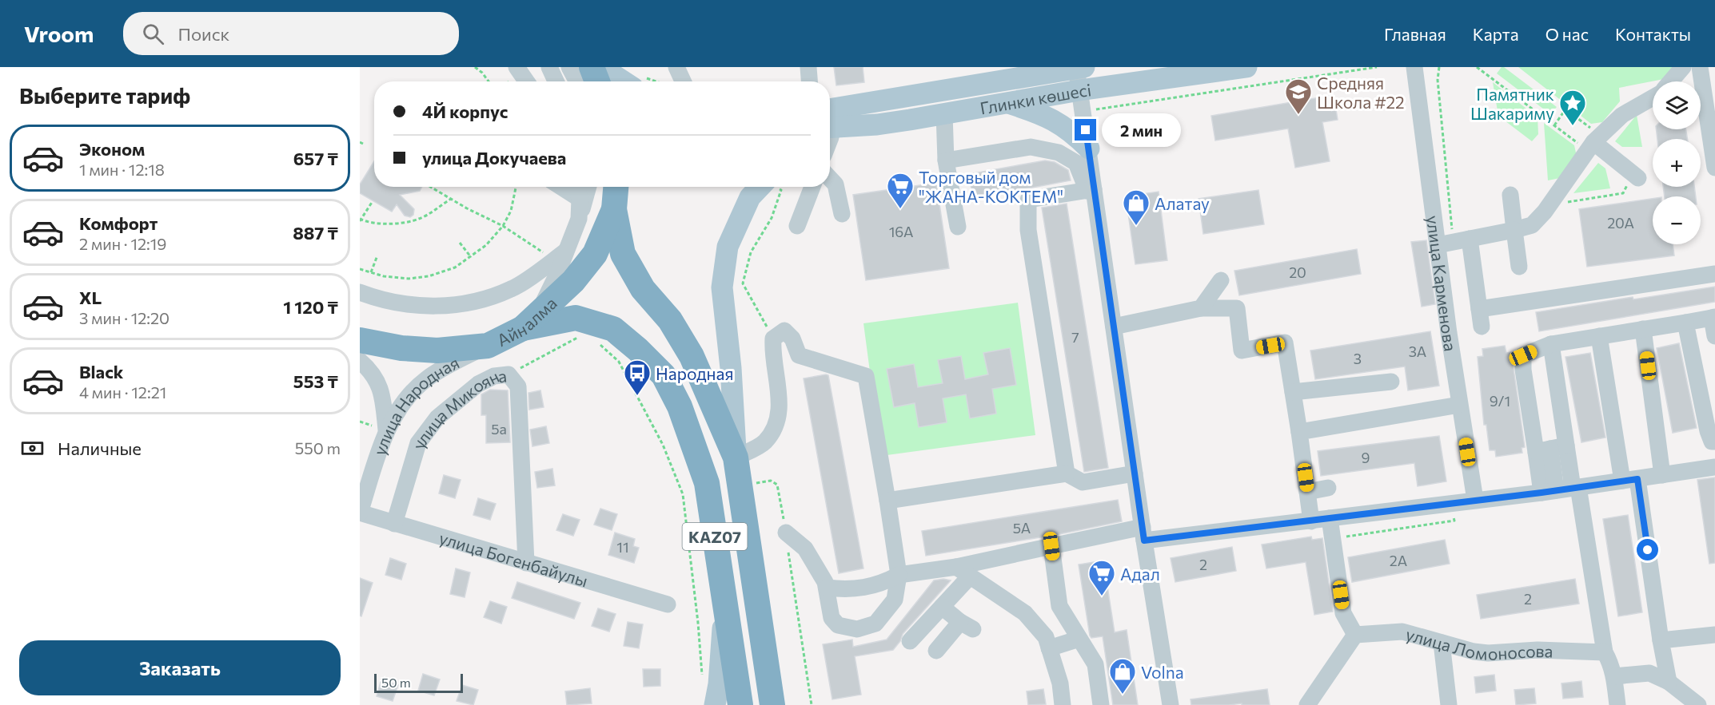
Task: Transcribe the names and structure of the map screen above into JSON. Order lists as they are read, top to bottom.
{
  "streets": {
    "highway": ["Айналма", "KAZ07"],
    "main road": ["Глинки көшесі"],
    "street": [
      "улица Карменова",
      "улица Народная",
      "улица Микояна",
      "улица Богенбайулы",
      "улица Ломоносова"
    ]
  },
  "crossings": [
    ["Айналма", "улица Народная"],
    ["Айналма", "KAZ07"],
    ["улица Народная", "улица Богенбайулы"],
    ["улица Микояна", "улица Богенбайулы"]
  ],
  "places": {
    "school or university": ["Средняя Школа #22"],
    "place": ["Памятник Шакариму"],
    "supermarket": ["Торговый дом \"ЖАНА-КОКТЕМ\"", "Адал"],
    "shop": ["Алатау", "Volna"],
    "bus stop": ["Народная"]
  },
  "house_numbers": [
    "20А",
    "16А",
    "20",
    "7",
    "3А",
    "3",
    "9/1",
    "5а",
    "9",
    "5А",
    "11",
    "2А",
    "2",
    "2"
  ],
  "scale_bar": "50 m",
  "page": {
    "header": "Vroom",
    "search": "Поиск",
    "nav": [
      "Главная",
      "Карта",
      "О нас",
      "Контакты"
    ],
    "heading": "Выберите тариф",
    "map_buttons": ["+", "−"],
    "banner": ["4Й корпус", "улица Докучаева"],
    "bubble": "2 мин",
    "list": [
      {
        "name": "Эконом",
        "note": "1 мин · 12:18",
        "value": "657 ₸"
      },
      {
        "name": "Комфорт",
        "note": "2 мин · 12:19",
        "value": "887 ₸"
      },
      {
        "name": "XL",
        "note": "3 мин · 12:20",
        "value": "1 120 ₸"
      },
      {
        "name": "Black",
        "note": "4 мин · 12:21",
        "value": "553 ₸"
      }
    ],
    "pay": ["Наличные", "550 m"],
    "buttons": "Заказать",
    "scale": "50 m"
  }
}
